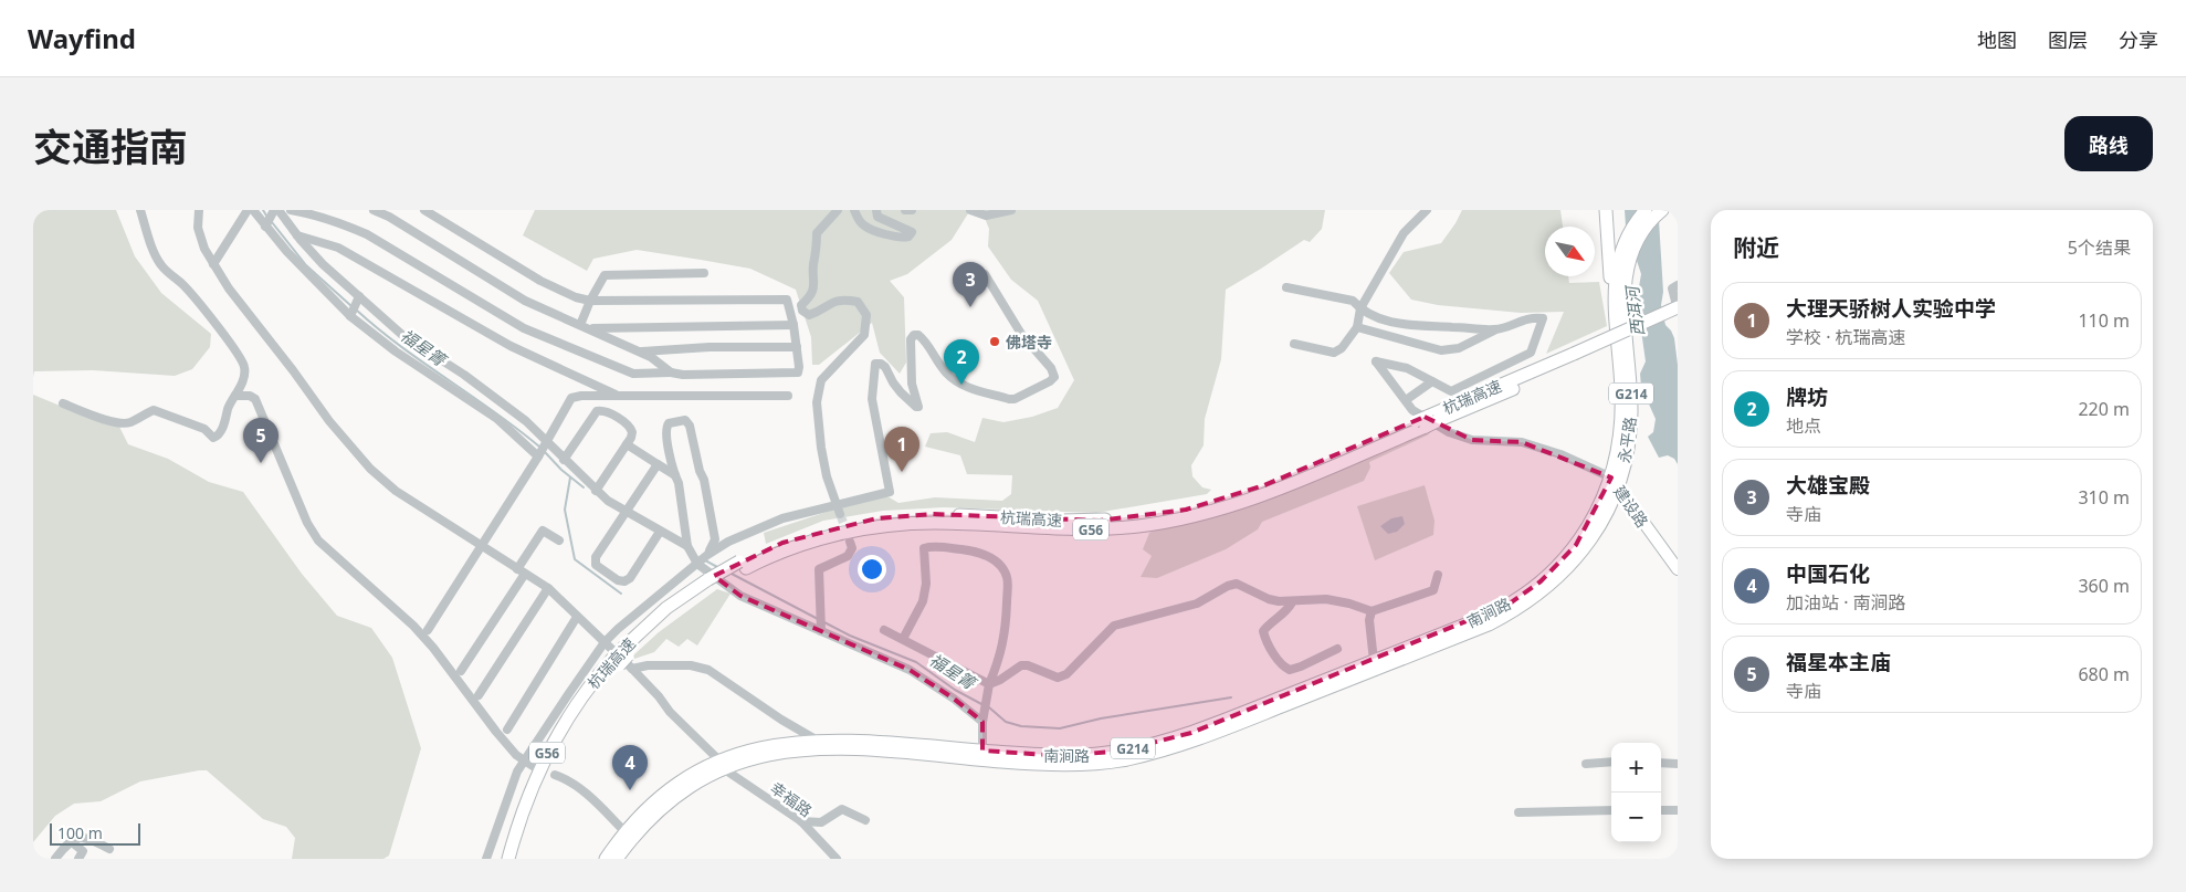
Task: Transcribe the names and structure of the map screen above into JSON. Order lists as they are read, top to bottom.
{
  "streets": {
    "highway": [
      "G214",
      "杭瑞高速",
      "永平路",
      "G56",
      "南涧路"
    ],
    "main road": ["建设路"],
    "street": ["幸福路"]
  },
  "crossings": [
    ["永平路", "建设路"],
    ["永平路", "南涧路"],
    ["建设路", "南涧路"],
    ["南涧路", "幸福路"]
  ],
  "water": ["西洱河", "福星箐"],
  "places": ["佛塔寺"],
  "scale_bar": "100 m",
  "north": "bottom right",
  "page": {
    "header": "Wayfind",
    "nav": ["地图", "图层", "分享"],
    "title": "交通指南",
    "buttons": "路线",
    "heading": ["附近", "5个结果"],
    "pins": [
      "3",
      "2",
      "5",
      "1",
      "4"
    ],
    "list": [
      {
        "mark": "1",
        "name": "大理天骄树人实验中学",
        "note": "学校 · 杭瑞高速",
        "value": "110 m"
      },
      {
        "mark": "2",
        "name": "牌坊",
        "note": "地点",
        "value": "220 m"
      },
      {
        "mark": "3",
        "name": "大雄宝殿",
        "note": "寺庙",
        "value": "310 m"
      },
      {
        "mark": "4",
        "name": "中国石化",
        "note": "加油站 · 南涧路",
        "value": "360 m"
      },
      {
        "mark": "5",
        "name": "福星本主庙",
        "note": "寺庙",
        "value": "680 m"
      }
    ],
    "map_buttons": ["+", "−"],
    "scale": "100 m"
  }
}
